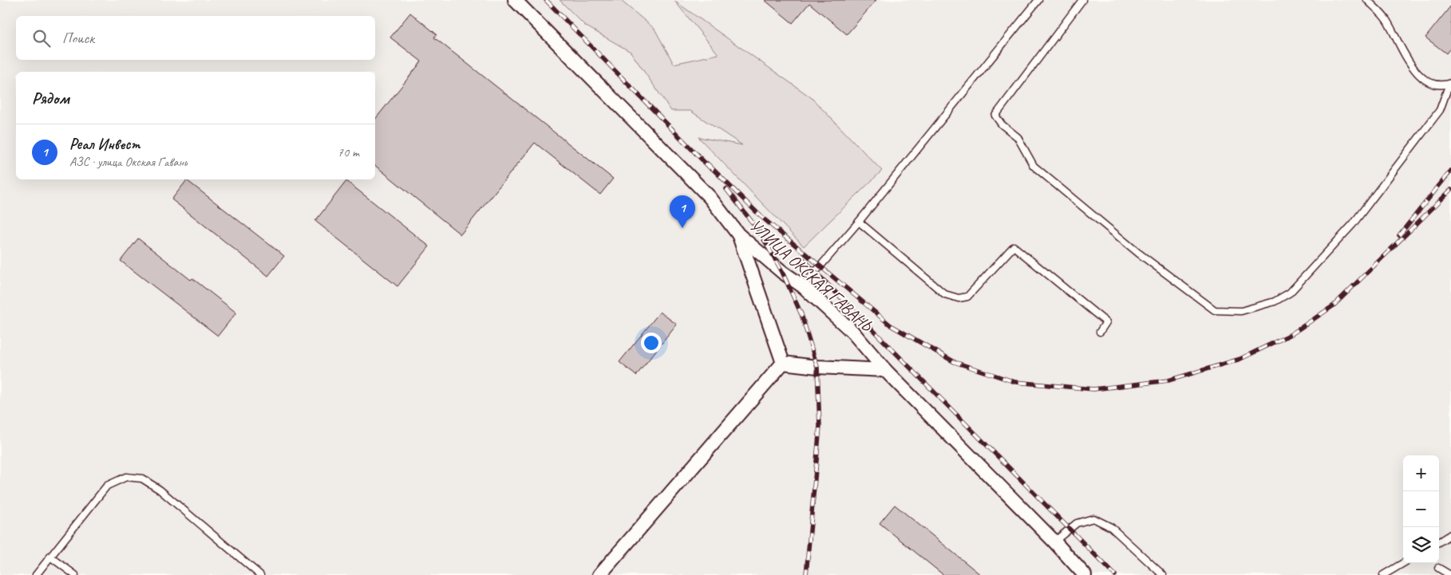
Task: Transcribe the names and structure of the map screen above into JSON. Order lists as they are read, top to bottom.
{
  "streets": {
    "street": ["УЛИЦА ОКСКАЯ ГАВАНЬ"]
  },
  "page": {
    "search": "Поиск",
    "heading": "Рядом",
    "list": [
      {
        "mark": "1",
        "name": "Реал Инвест",
        "note": "АЗС · улица Окская Гавань",
        "value": "70 m"
      }
    ],
    "pins": "1",
    "map_buttons": ["+", "−"]
  }
}
